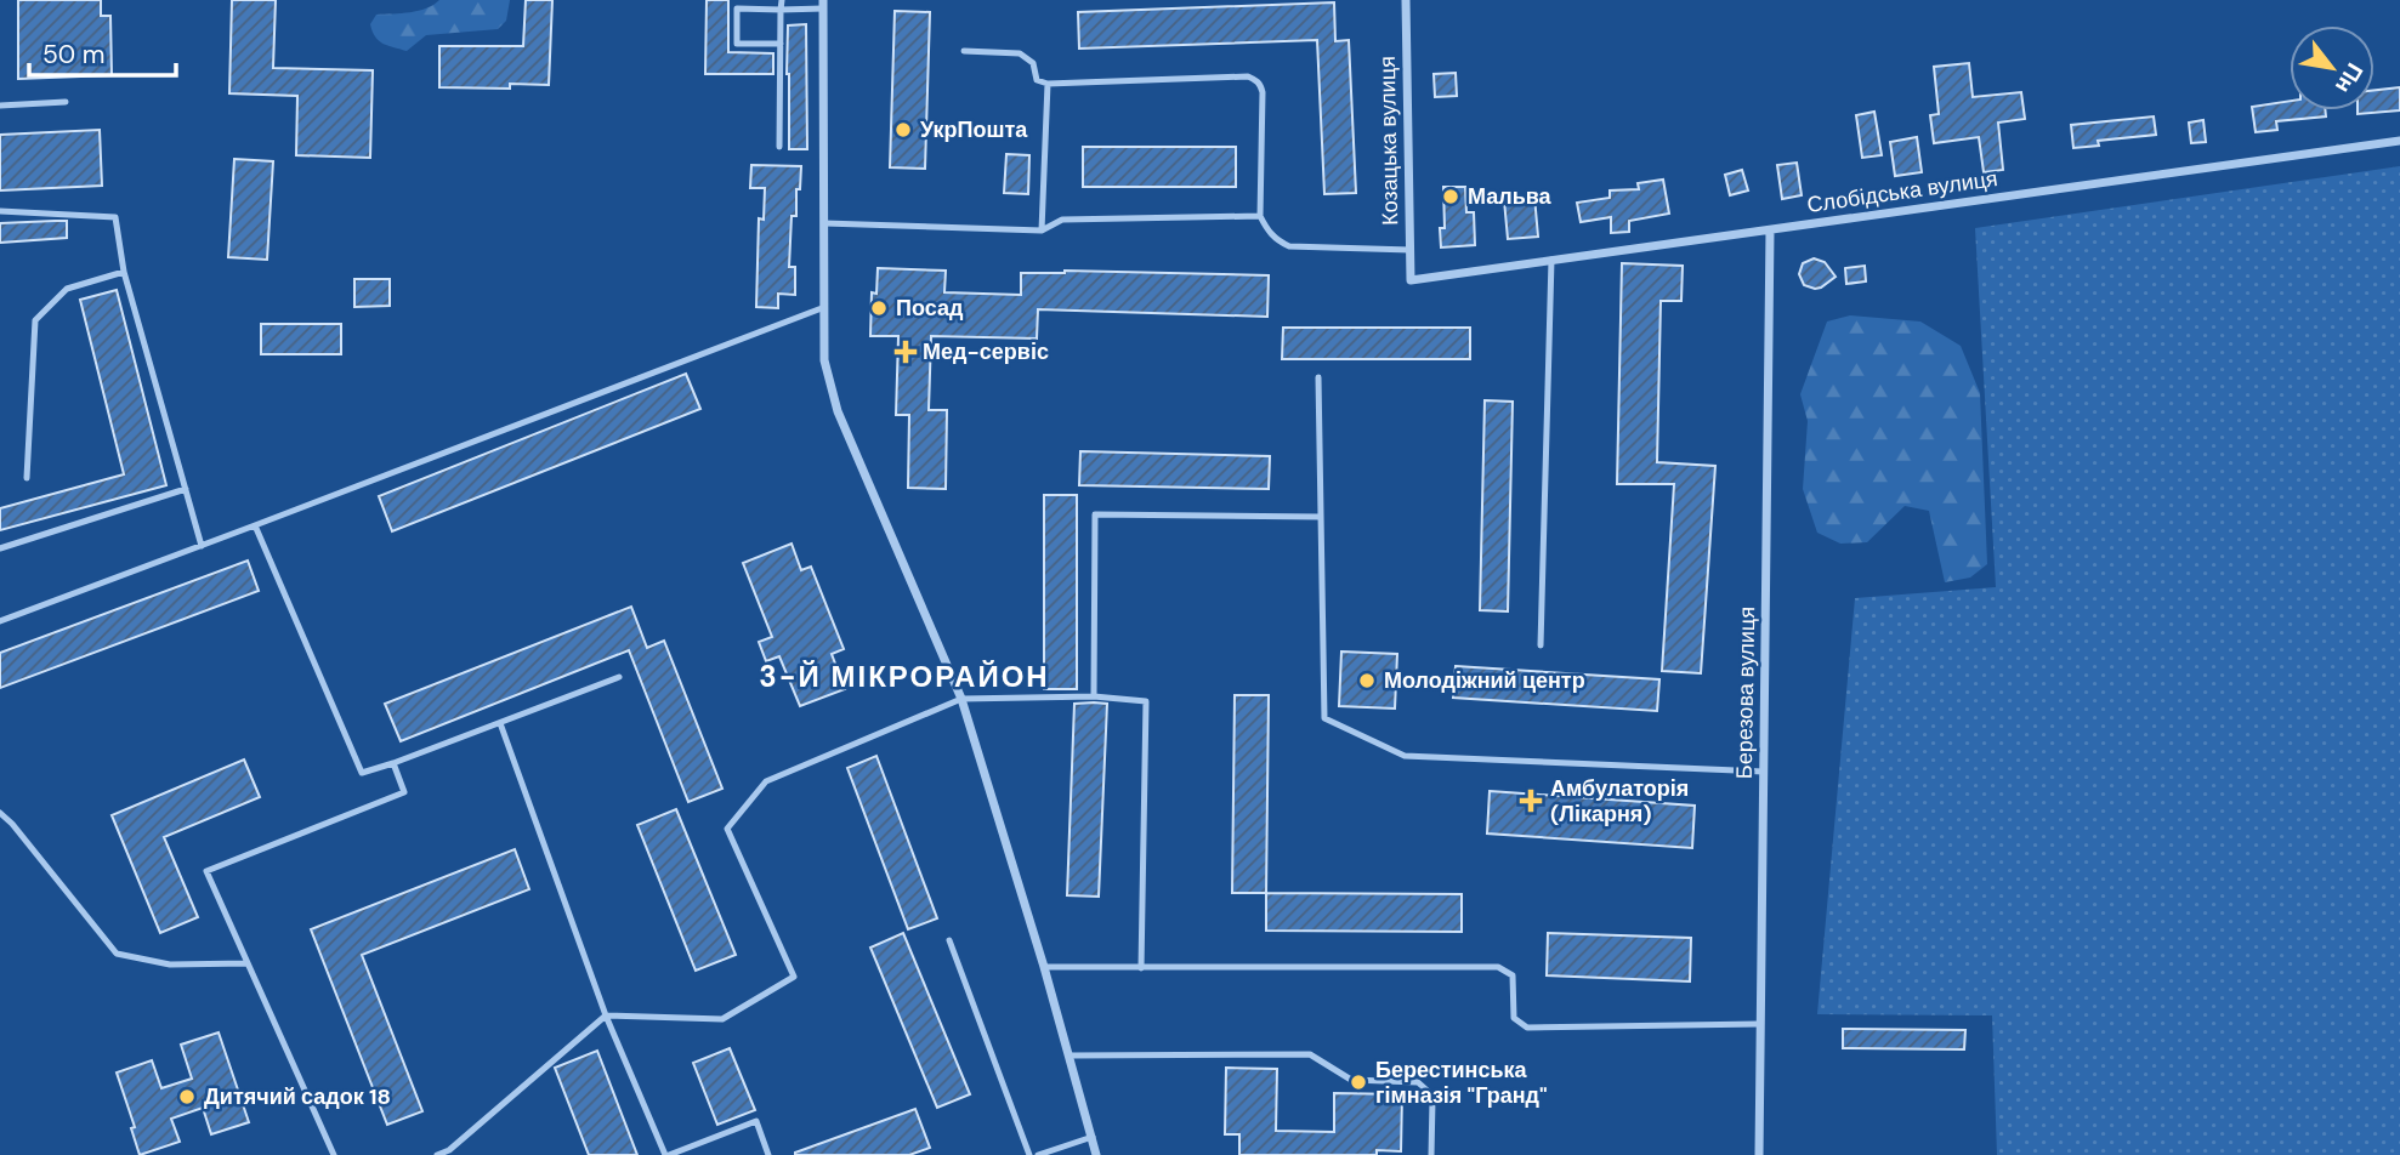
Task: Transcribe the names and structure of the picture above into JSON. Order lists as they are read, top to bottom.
{
  "streets": {
    "street": ["Козацька вулиця", "Слобідська вулиця", "Березова вулиця"]
  },
  "crossings": [
    ["Козацька вулиця", "Слобідська вулиця"],
    ["Слобідська вулиця", "Березова вулиця"]
  ],
  "districts": ["3-Й МІКРОРАЙОН"],
  "places": {
    "other": [
      "УкрПошта",
      "Мальва",
      "Посад",
      "Молодіжний центр",
      "Берестинська гімназія \"Гранд\"",
      "Дитячий садок 18"
    ],
    "health": ["Мед-сервіс", "Амбулаторія (Лікарня)"]
  },
  "scale_bar": "50 m",
  "north": "bottom right"
}
